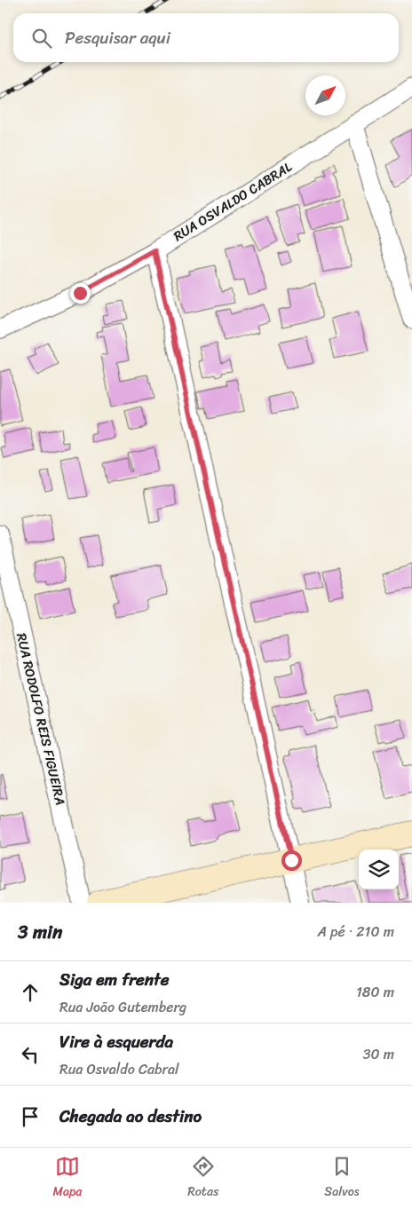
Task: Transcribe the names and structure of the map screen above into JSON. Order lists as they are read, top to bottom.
{
  "streets": {
    "street": ["RUA OSVALDO CABRAL", "RUA RODOLFO REIS FIGUEIRA"]
  },
  "north": "top right",
  "page": {
    "search": "Pesquisar aqui",
    "heading": ["3 min", "A pé · 210 m"],
    "list": [
      ["Siga em frente", "Rua João Gutemberg", "180 m"],
      ["Vire à esquerda", "Rua Osvaldo Cabral", "30 m"],
      "Chegada ao destino"
    ],
    "nav": ["Mapa", "Rotas", "Salvos"]
  }
}
